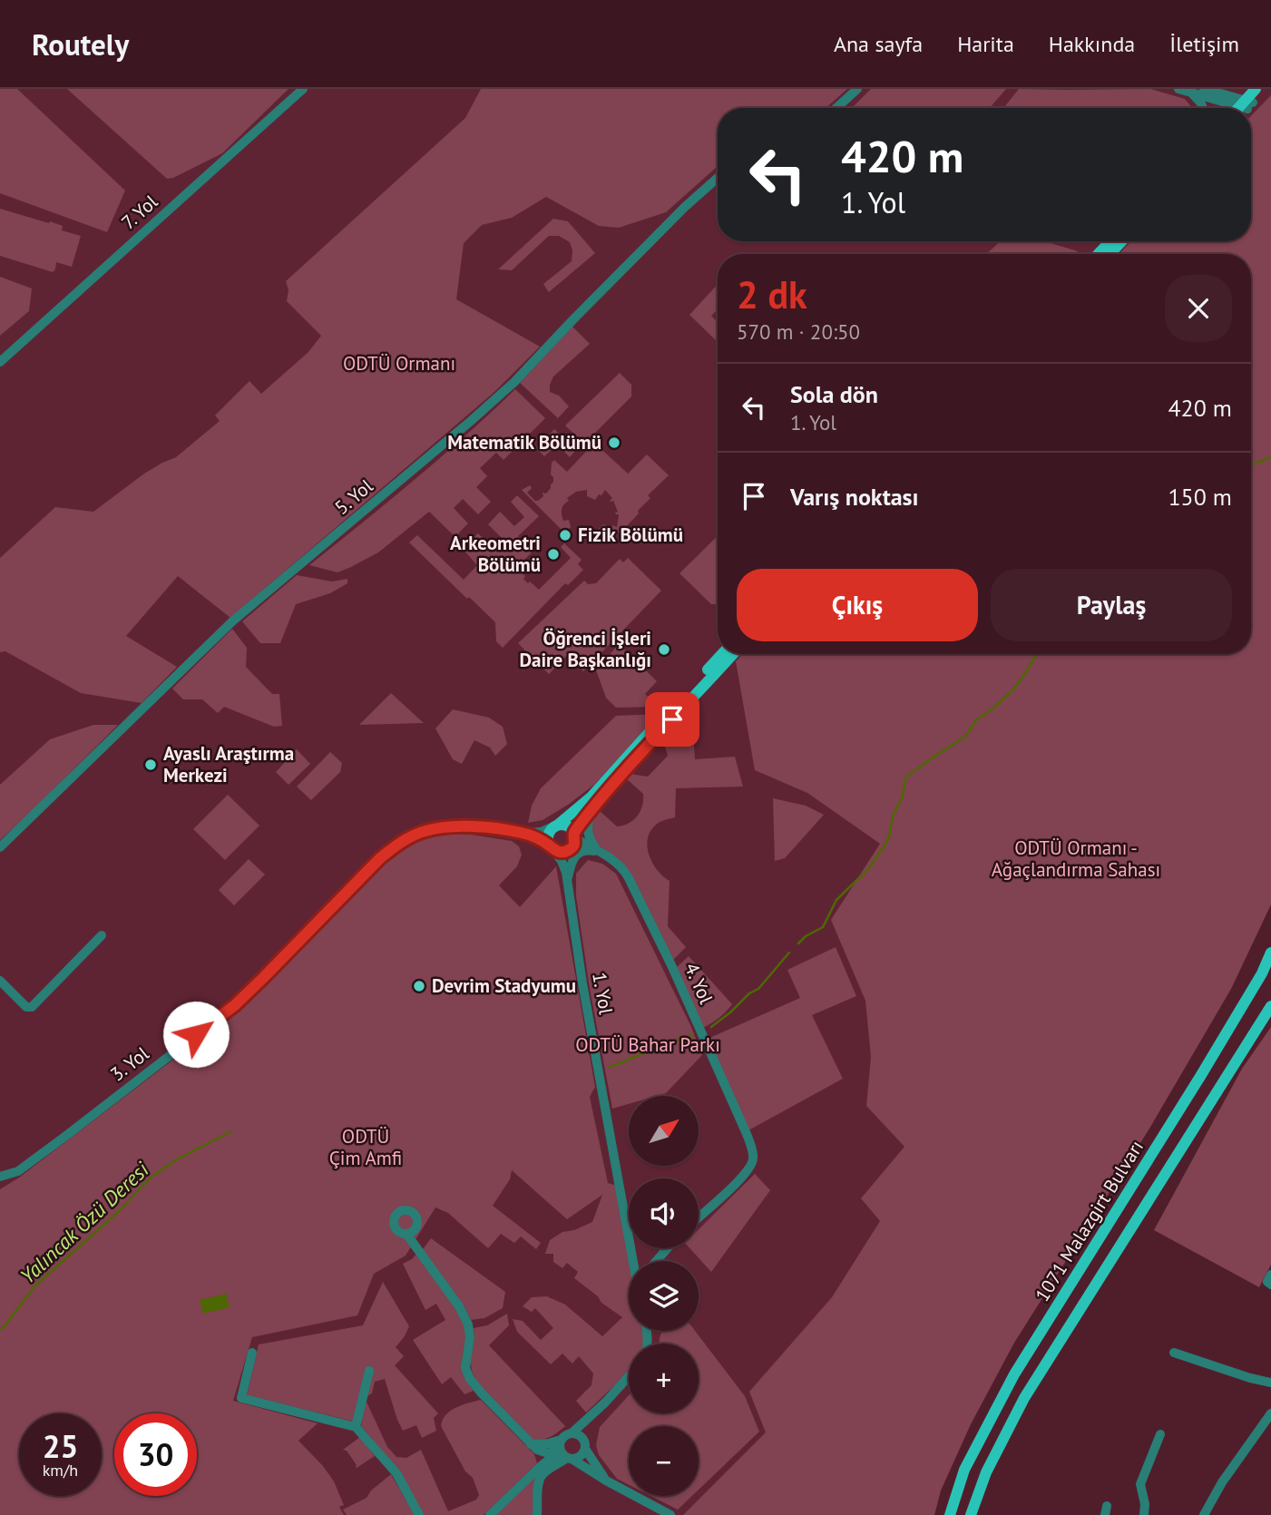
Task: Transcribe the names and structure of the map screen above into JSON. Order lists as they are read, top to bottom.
{
  "streets": {
    "main road": ["1071 Malazgirt Bulvarı"],
    "street": [
      "7. Yol",
      "5. Yol",
      "4. Yol",
      "1. Yol",
      "3. Yol"
    ]
  },
  "crossings": [
    ["4. Yol", "1. Yol"],
    ["4. Yol", "3. Yol"],
    ["1. Yol", "3. Yol"]
  ],
  "water": ["Yalıncak Özü Deresi"],
  "parks": [
    "ODTÜ Ormanı",
    "ODTÜ Ormanı - Ağaçlandırma Sahası",
    "ODTÜ Bahar Parkı",
    "ODTÜ Çim Amfi"
  ],
  "places": [
    "Matematik Bölümü",
    "Fizik Bölümü",
    "Arkeometri Bölümü",
    "Öğrenci İşleri Daire Başkanlığı",
    "Ayaslı Araştırma Merkezi",
    "Devrim Stadyumu"
  ],
  "north": "top right",
  "page": {
    "header": "Routely",
    "nav": [
      "Ana sayfa",
      "Harita",
      "Hakkında",
      "İletişim"
    ],
    "turn": ["420 m", "1. Yol"],
    "heading": ["2 dk", "570 m · 20:50"],
    "list": [
      {
        "name": "Sola dön",
        "note": "1. Yol",
        "value": "420 m"
      },
      {
        "name": "Varış noktası",
        "value": "150 m"
      }
    ],
    "buttons": ["Çıkış", "Paylaş"],
    "map_buttons": ["+", "−"],
    "speed": "25 km/h",
    "limit": "30"
  }
}
